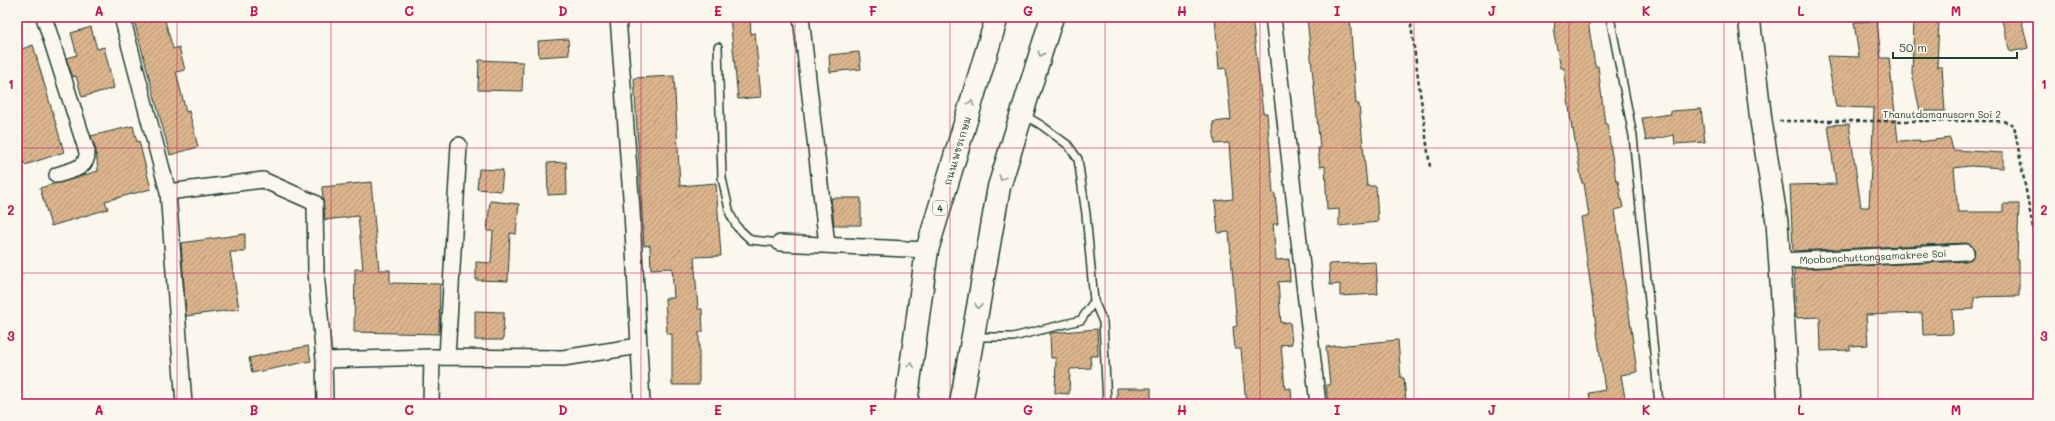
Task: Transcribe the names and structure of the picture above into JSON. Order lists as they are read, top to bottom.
{
  "streets": {
    "highway": ["ถนนเพชรเกษม", "4"],
    "street": ["Moobanchuttongsamakree Soi"],
    "path": ["Thanutdomanusorn Soi 2"]
  },
  "scale_bar": "50 m",
  "grid": {
    "columns": [
      "A",
      "B",
      "C",
      "D",
      "E",
      "F",
      "G",
      "H",
      "I",
      "J",
      "K",
      "L",
      "M"
    ],
    "rows": ["1", "2", "3"]
  }
}
